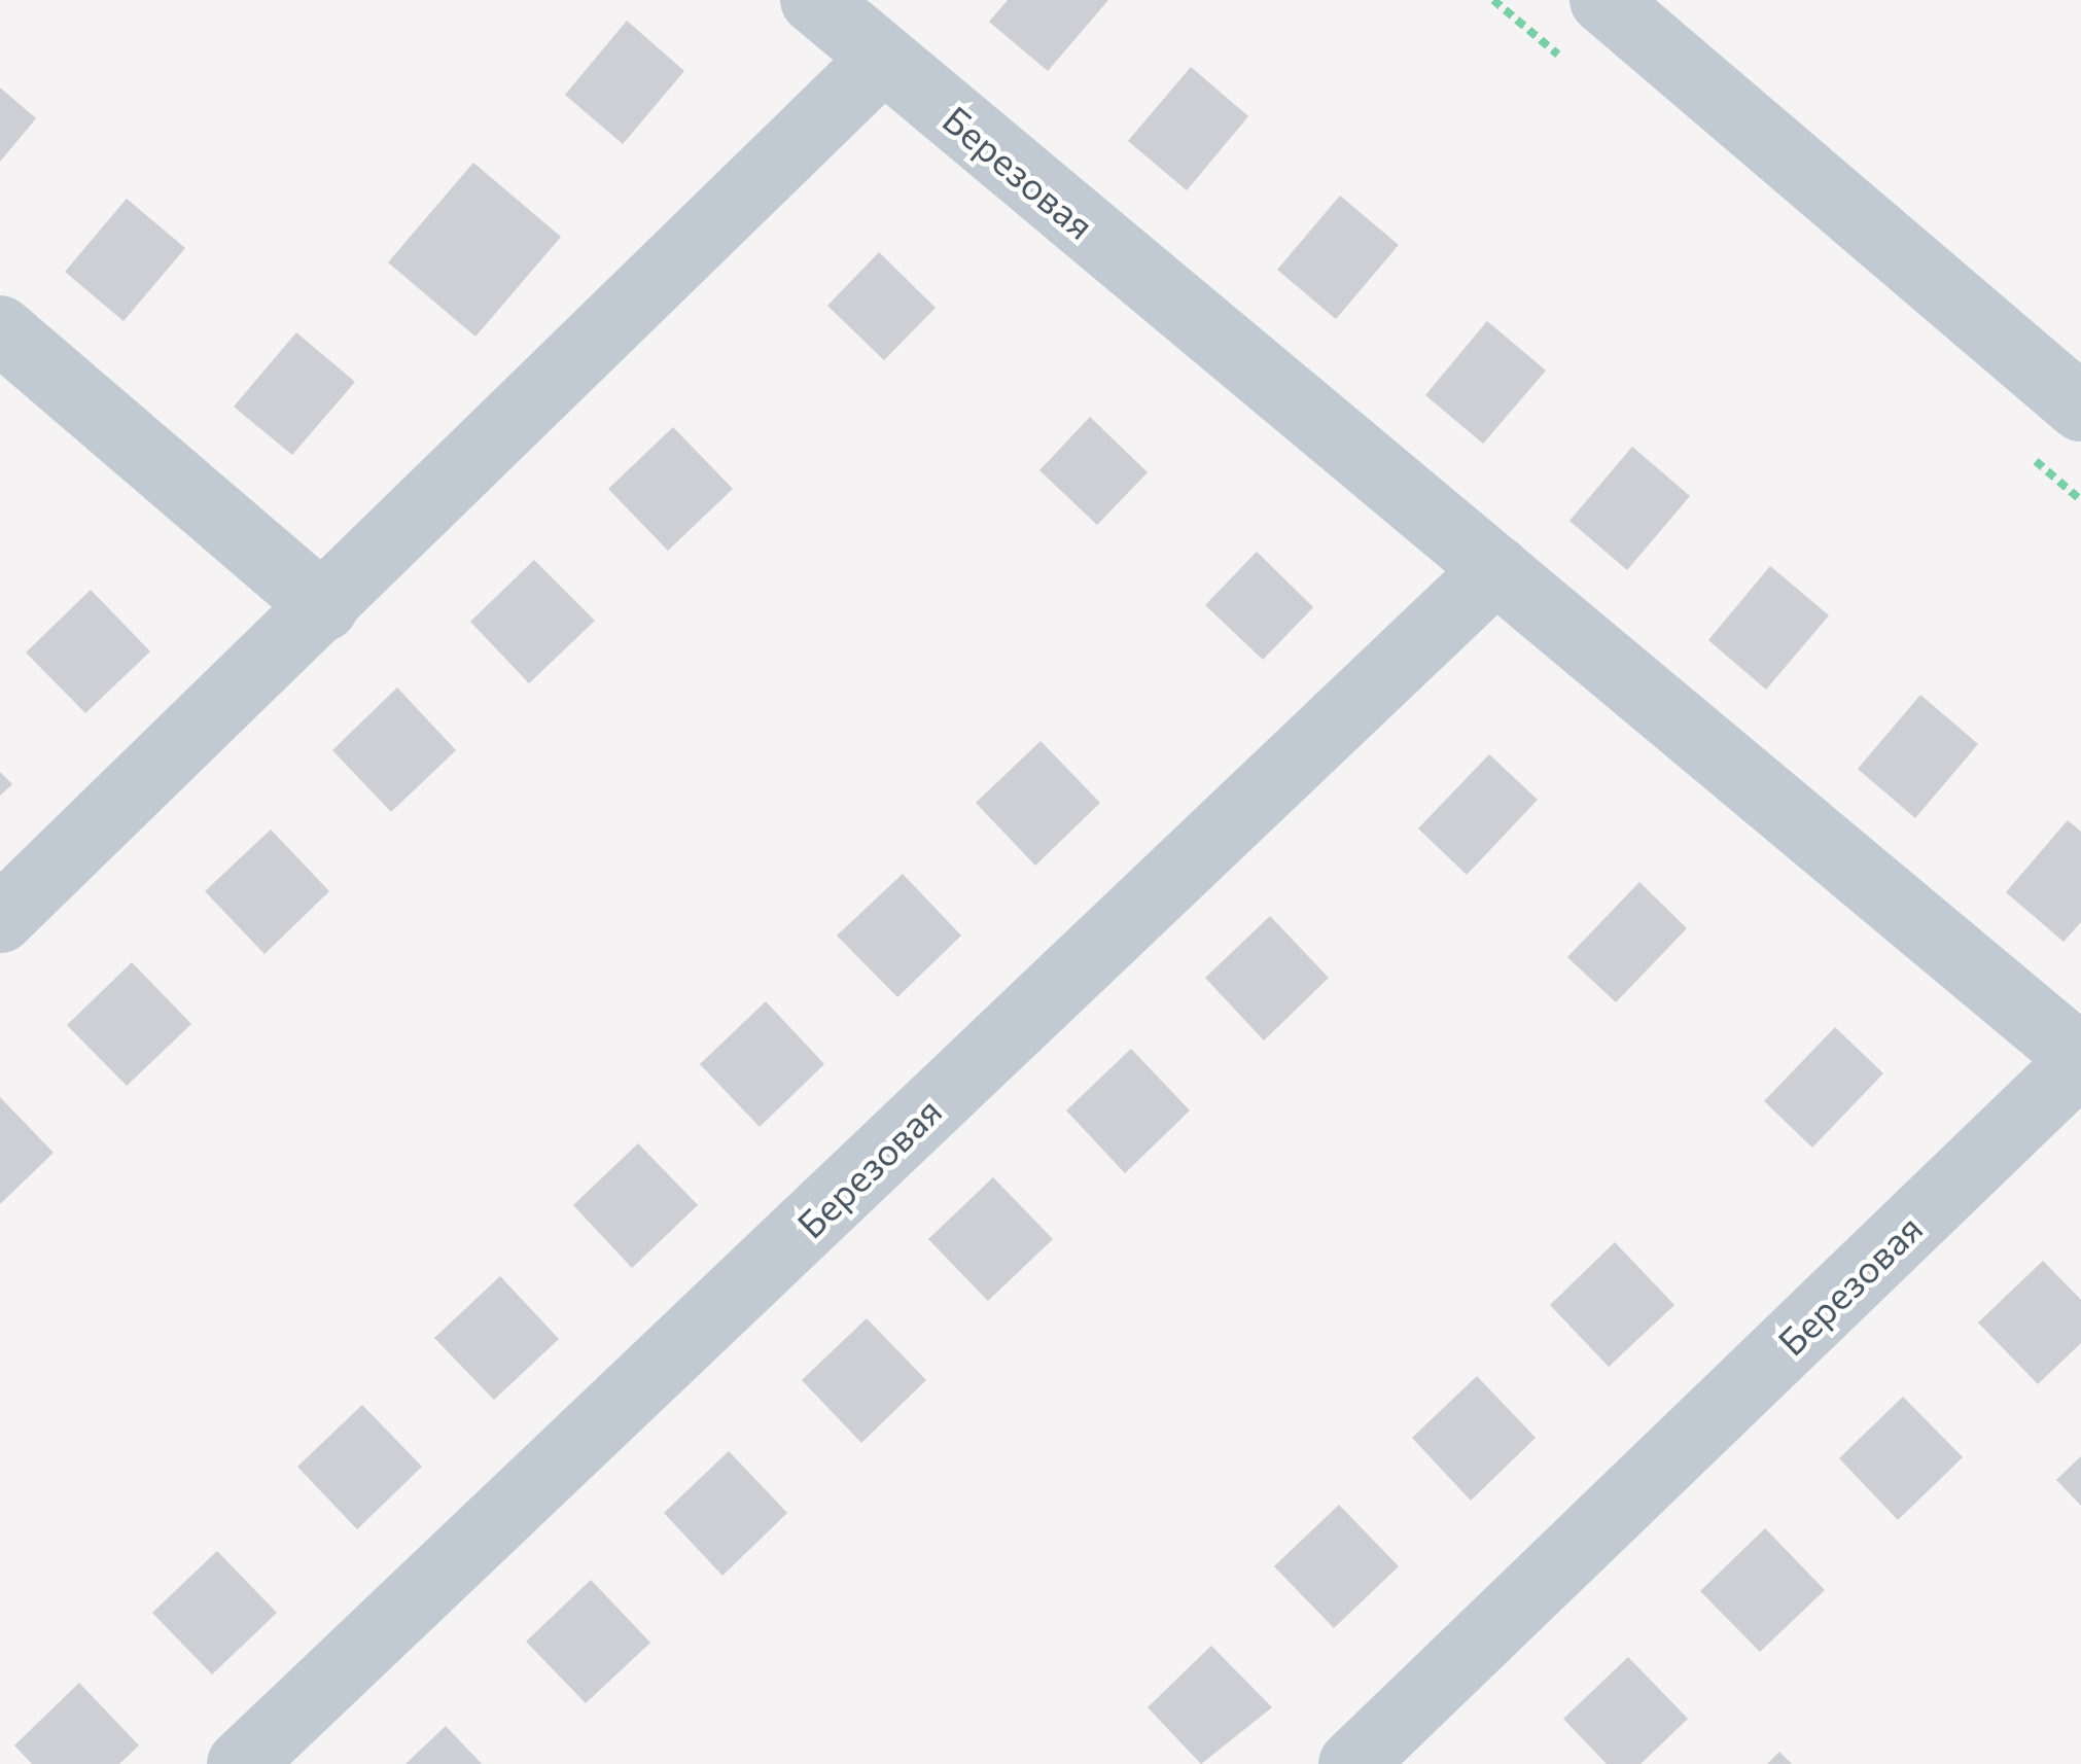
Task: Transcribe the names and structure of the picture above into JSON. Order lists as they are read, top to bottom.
{
  "streets": {
    "street": ["Березовая"]
  }
}
